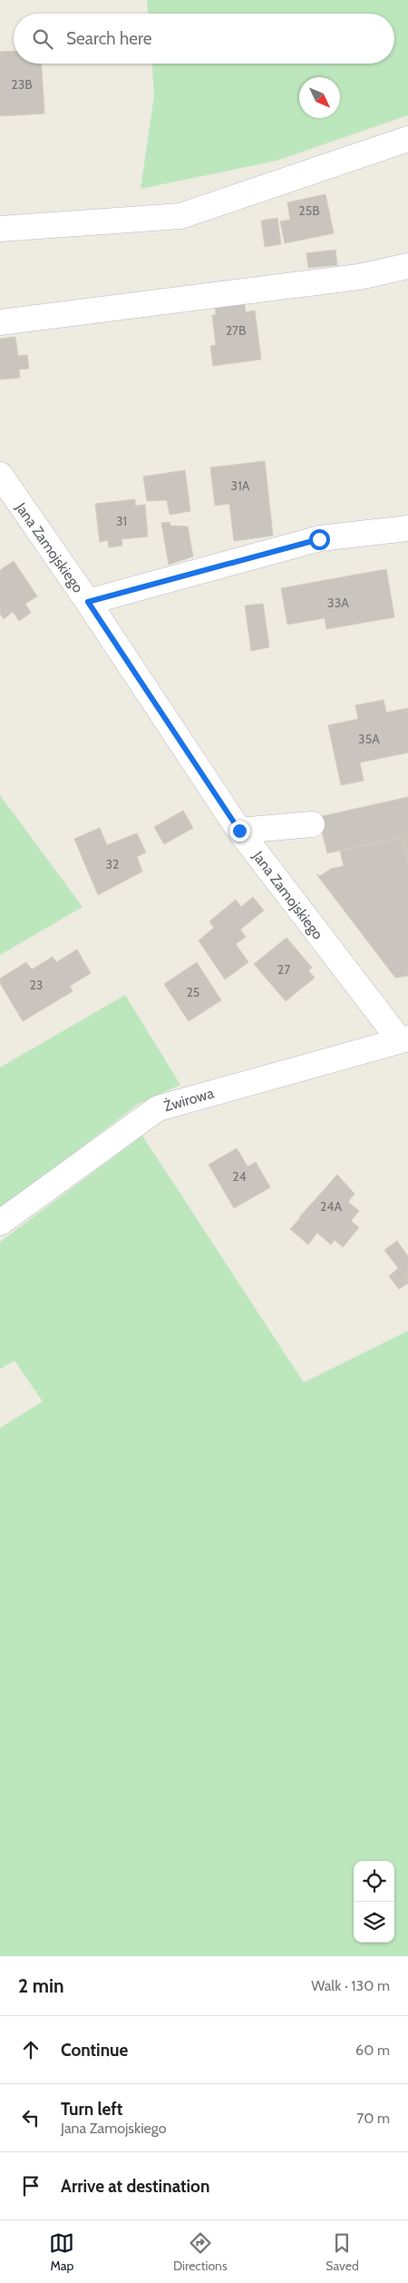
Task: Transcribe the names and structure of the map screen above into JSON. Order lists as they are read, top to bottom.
{
  "streets": {
    "street": ["Jana Zamojskiego", "Żwirowa"]
  },
  "crossings": [
    ["Jana Zamojskiego", "Żwirowa"]
  ],
  "house_numbers": [
    "23B",
    "25B",
    "27B",
    "31A",
    "31",
    "33A",
    "35A",
    "32",
    "27",
    "23",
    "25",
    "24",
    "24A"
  ],
  "north": "bottom right",
  "page": {
    "search": "Search here",
    "heading": ["2 min", "Walk · 130 m"],
    "list": [
      ["Continue", "60 m"],
      ["Turn left", "Jana Zamojskiego", "70 m"],
      "Arrive at destination"
    ],
    "nav": ["Map", "Directions", "Saved"]
  }
}
